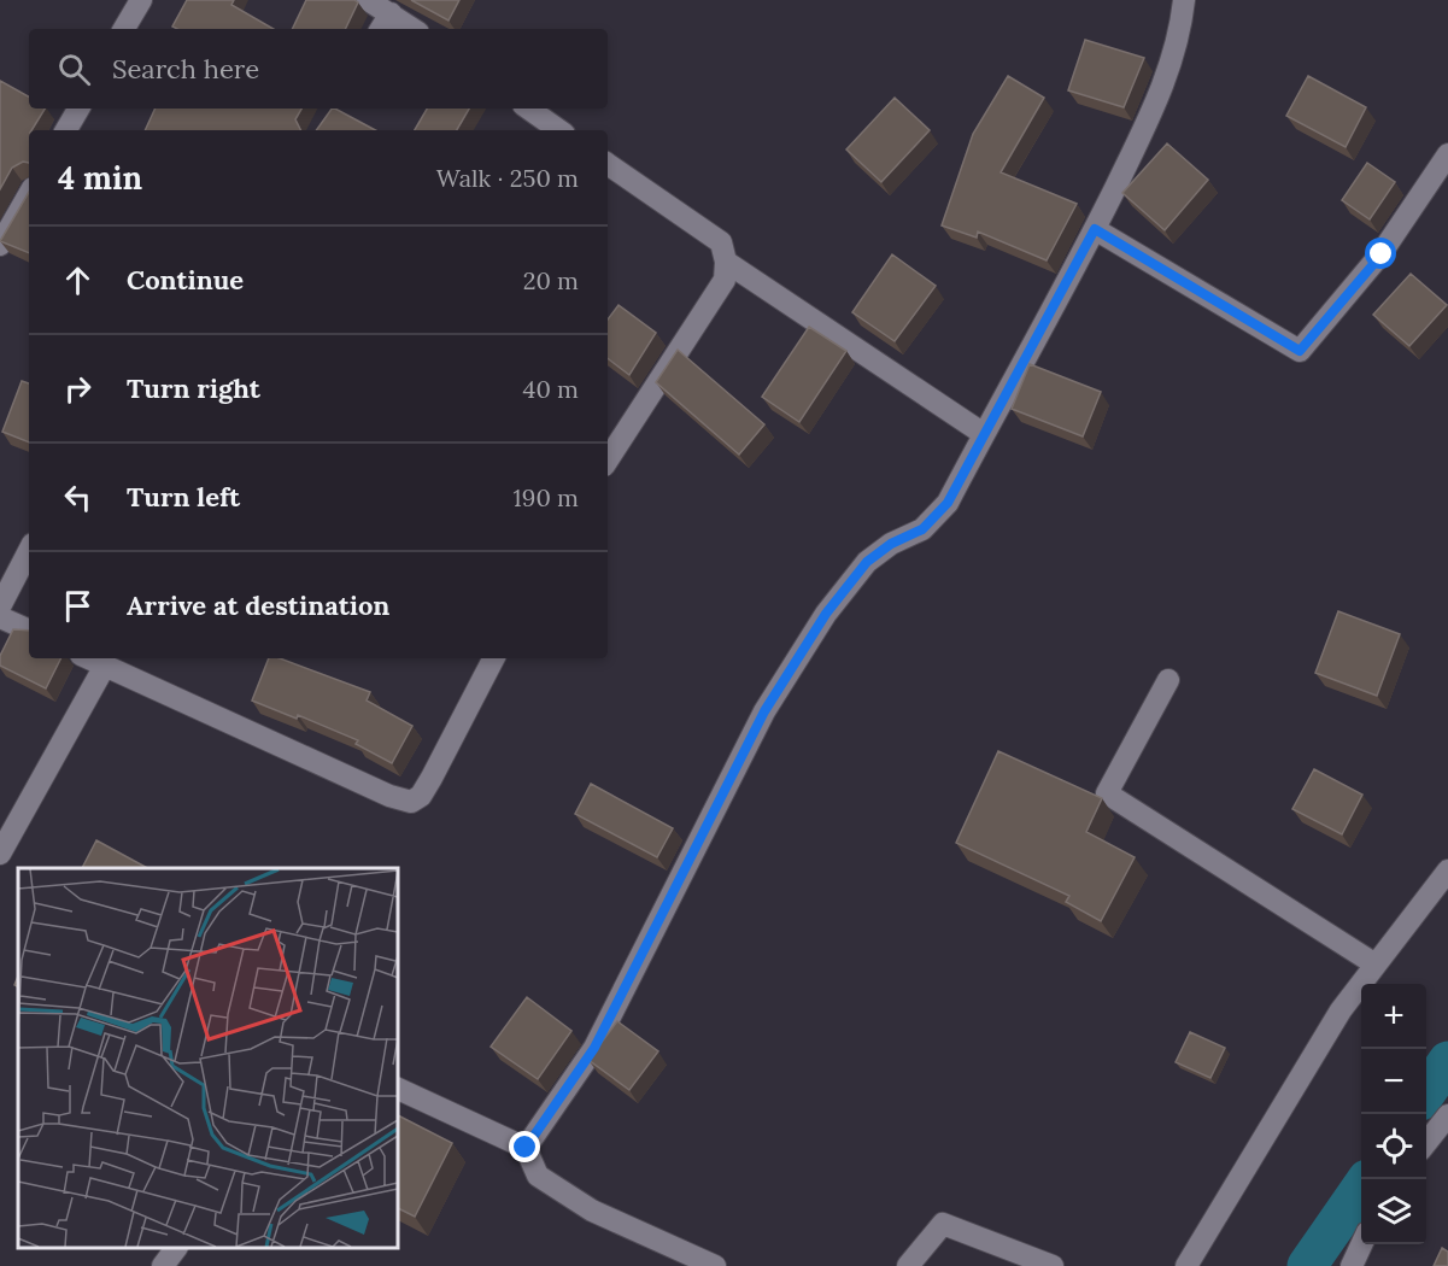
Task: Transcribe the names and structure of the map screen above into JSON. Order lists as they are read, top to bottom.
{
  "page": {
    "search": "Search here",
    "heading": ["4 min", "Walk · 250 m"],
    "list": [
      ["Continue", "20 m"],
      ["Turn right", "40 m"],
      ["Turn left", "190 m"],
      "Arrive at destination"
    ],
    "map_buttons": ["+", "−"]
  }
}
